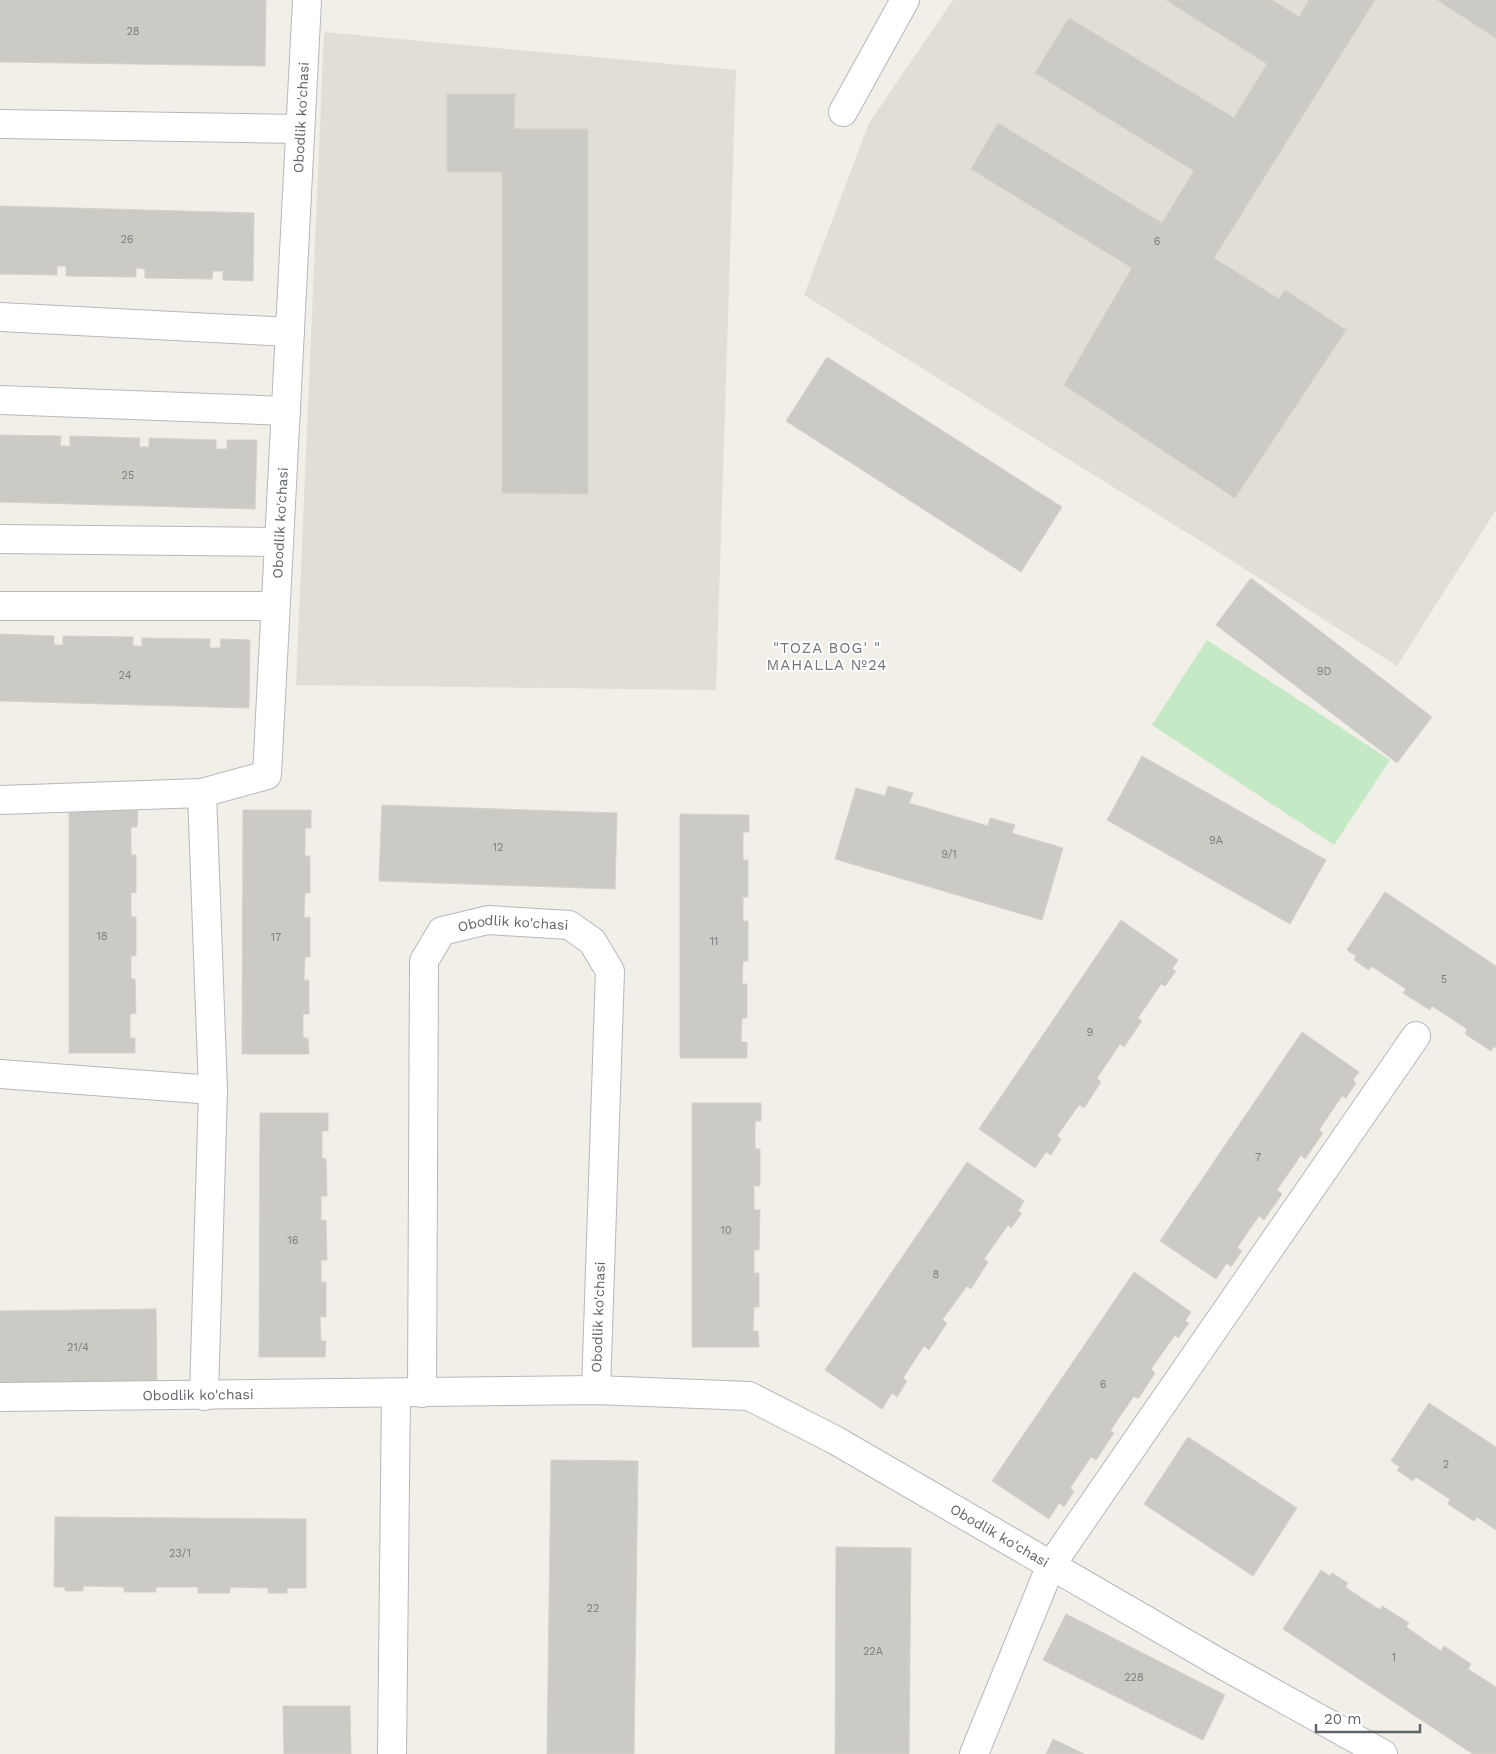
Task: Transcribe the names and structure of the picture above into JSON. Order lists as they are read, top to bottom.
{
  "streets": {
    "street": ["Obodlik ko'chasi"]
  },
  "districts": ["\"TOZA BOG' \" MAHALLA №24"],
  "house_numbers": [
    "28",
    "26",
    "6",
    "25",
    "9D",
    "24",
    "9A",
    "12",
    "9/1",
    "18",
    "17",
    "11",
    "5",
    "9",
    "7",
    "10",
    "16",
    "8",
    "21/4",
    "6",
    "2",
    "23/1",
    "22",
    "22A",
    "1",
    "228"
  ],
  "scale_bar": "20 m"
}
